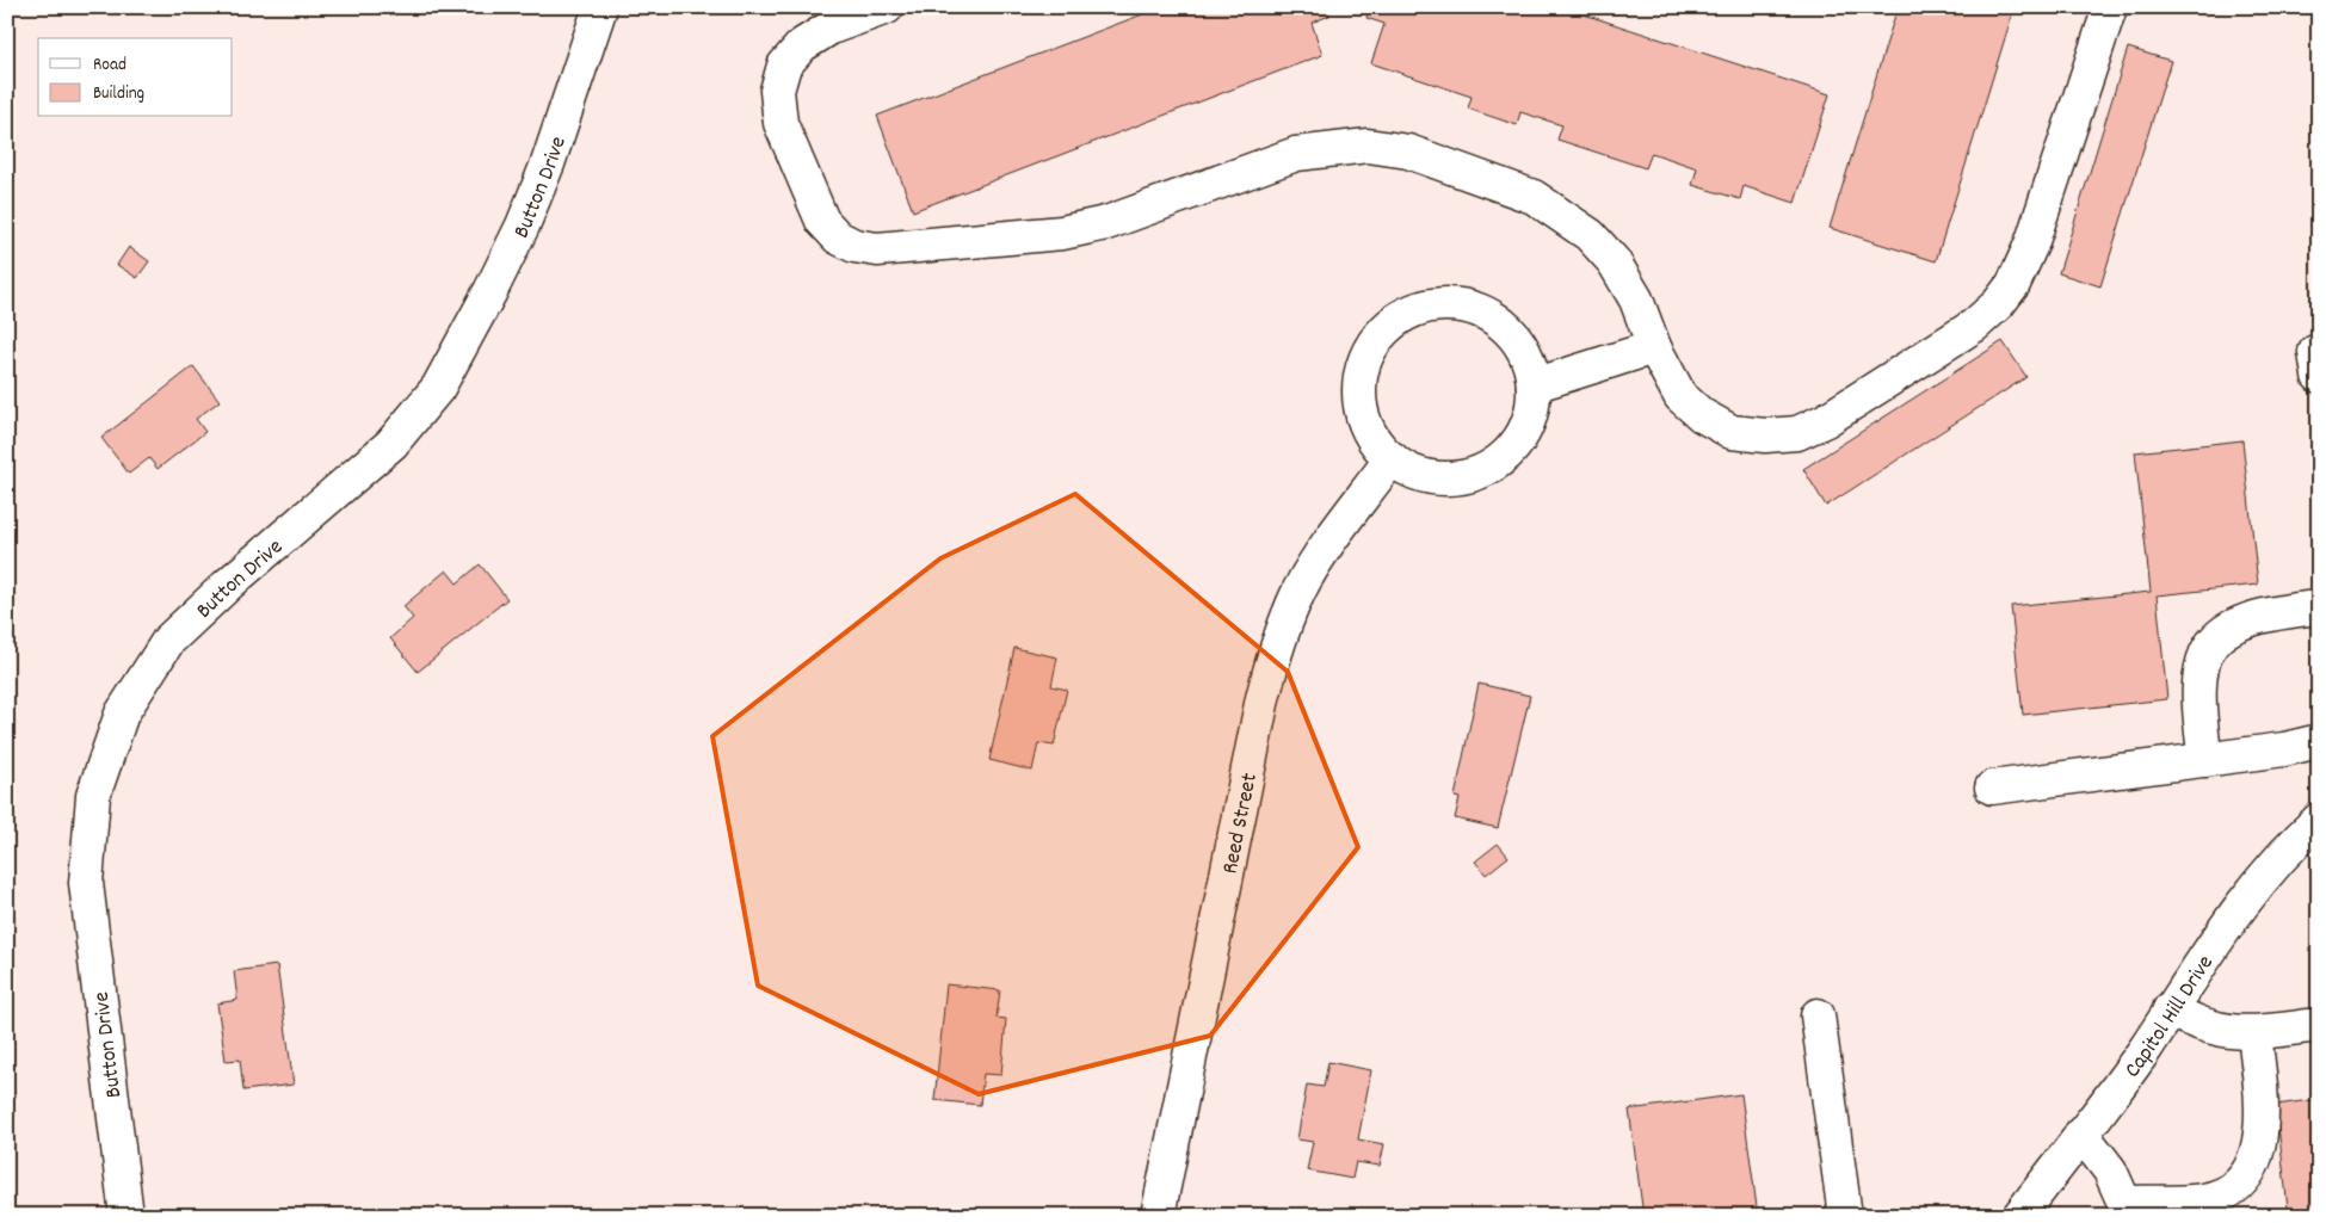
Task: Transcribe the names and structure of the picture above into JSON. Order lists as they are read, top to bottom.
{
  "streets": {
    "street": ["Button Drive", "Reed Street", "Capitol Hill Drive"]
  },
  "legend": ["Road", "Building"]
}
